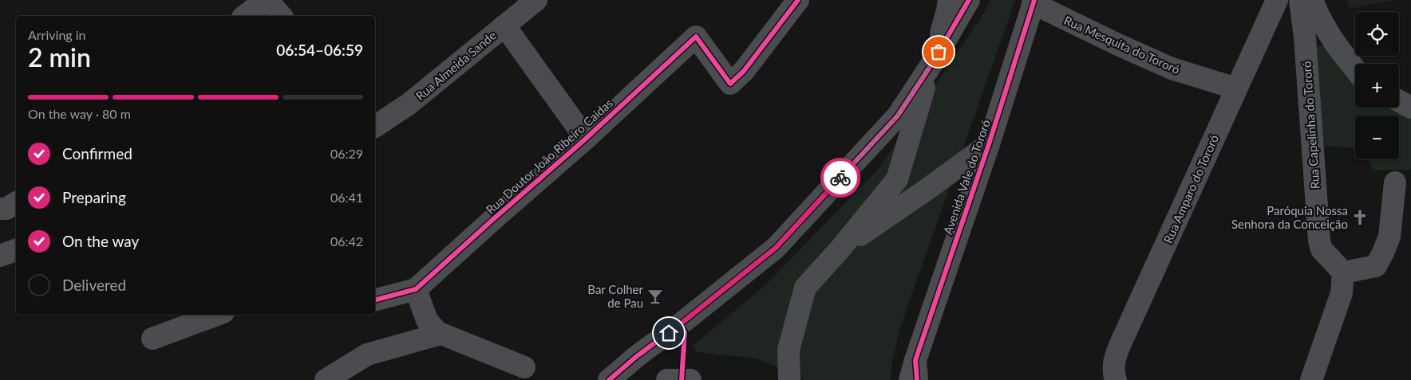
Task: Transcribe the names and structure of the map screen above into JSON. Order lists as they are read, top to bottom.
{
  "streets": {
    "street": [
      "Rua Mesquita do Tororó",
      "Rua Almeida Sande",
      "Rua Capelinha do Tororó",
      "Rua Doutor João Ribeiro Caidas",
      "Avenida Vale do Tororó",
      "Rua Amparo do Tororó"
    ]
  },
  "crossings": [
    ["Rua Mesquita do Tororó", "Avenida Vale do Tororó"],
    ["Rua Mesquita do Tororó", "Rua Amparo do Tororó"]
  ],
  "places": {
    "church": ["Paróquia Nossa Senhora da Conceição"],
    "bar": ["Bar Colher de Pau"]
  },
  "page": {
    "map_buttons": ["+", "−"],
    "heading": ["2 min", "Arriving in", "06:54–06:59"],
    "bar": "On the way · 80 m",
    "list": [
      ["Confirmed", "06:29"],
      ["Preparing", "06:41"],
      ["On the way", "06:42"],
      "Delivered"
    ]
  }
}
